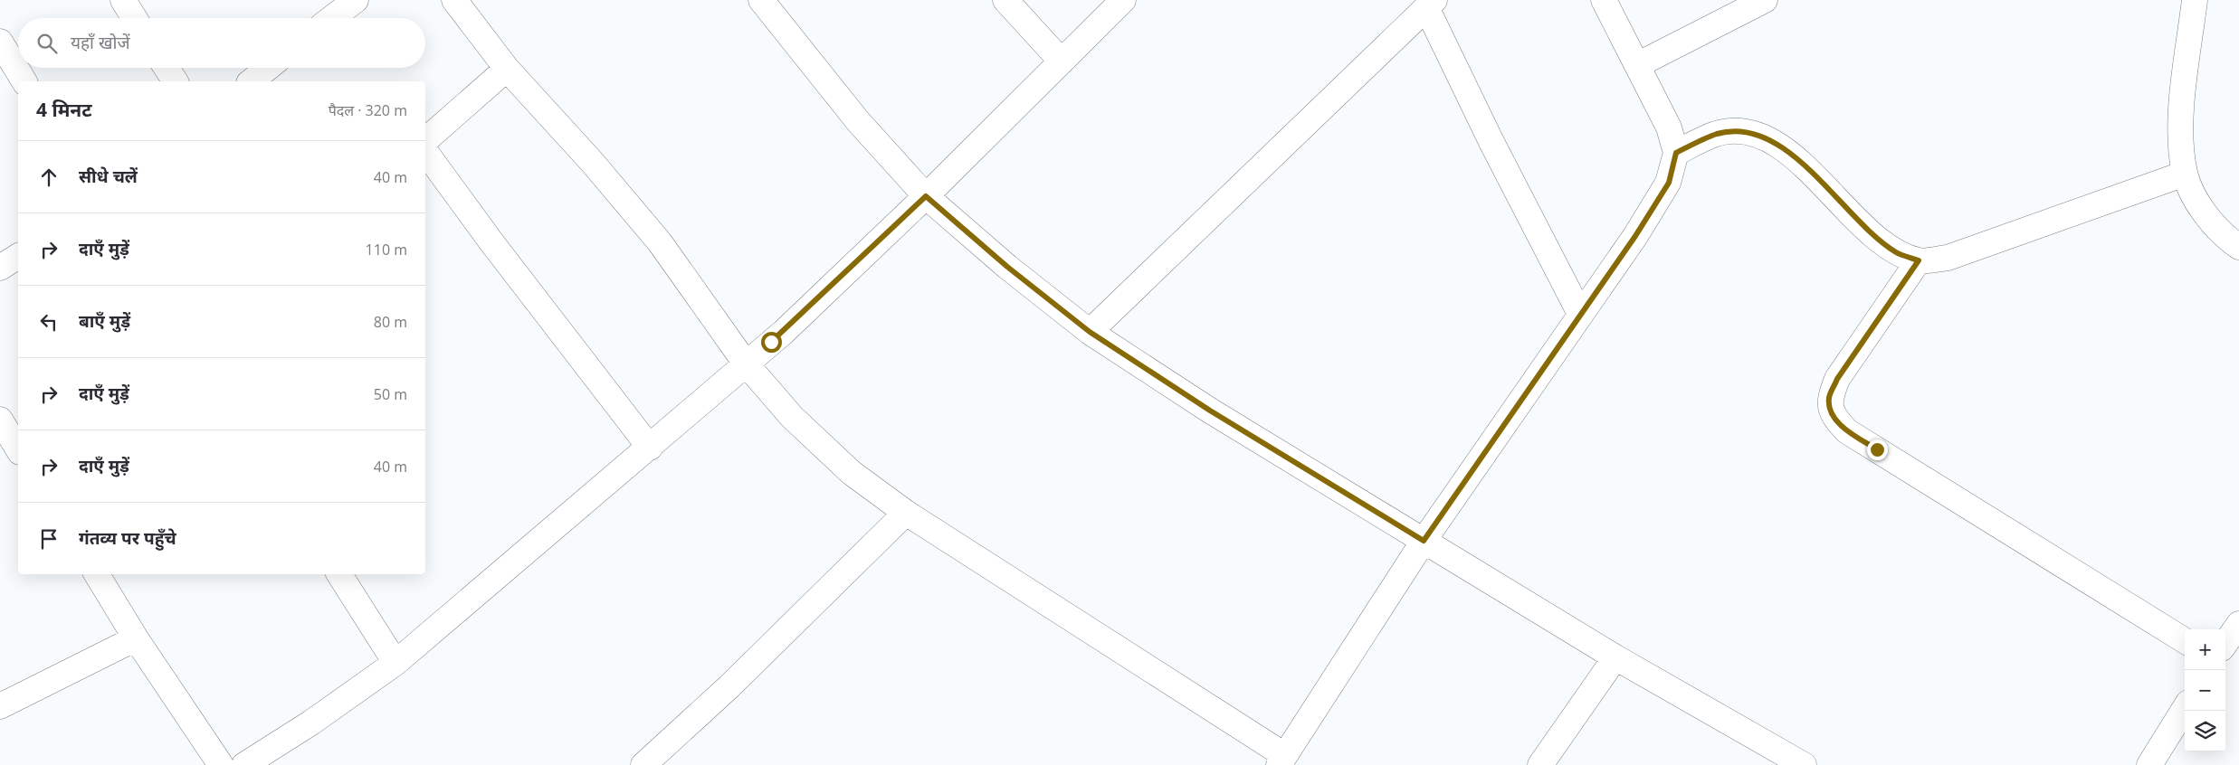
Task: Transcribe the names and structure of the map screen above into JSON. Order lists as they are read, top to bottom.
{
  "page": {
    "search": "यहाँ खोजें",
    "heading": ["4 मिनट", "पैदल · 320 m"],
    "list": [
      ["सीधे चलें", "40 m"],
      ["दाएँ मुड़ें", "110 m"],
      ["बाएँ मुड़ें", "80 m"],
      ["दाएँ मुड़ें", "50 m"],
      ["दाएँ मुड़ें", "40 m"],
      "गंतव्य पर पहुँचे"
    ],
    "map_buttons": ["+", "−"]
  }
}
